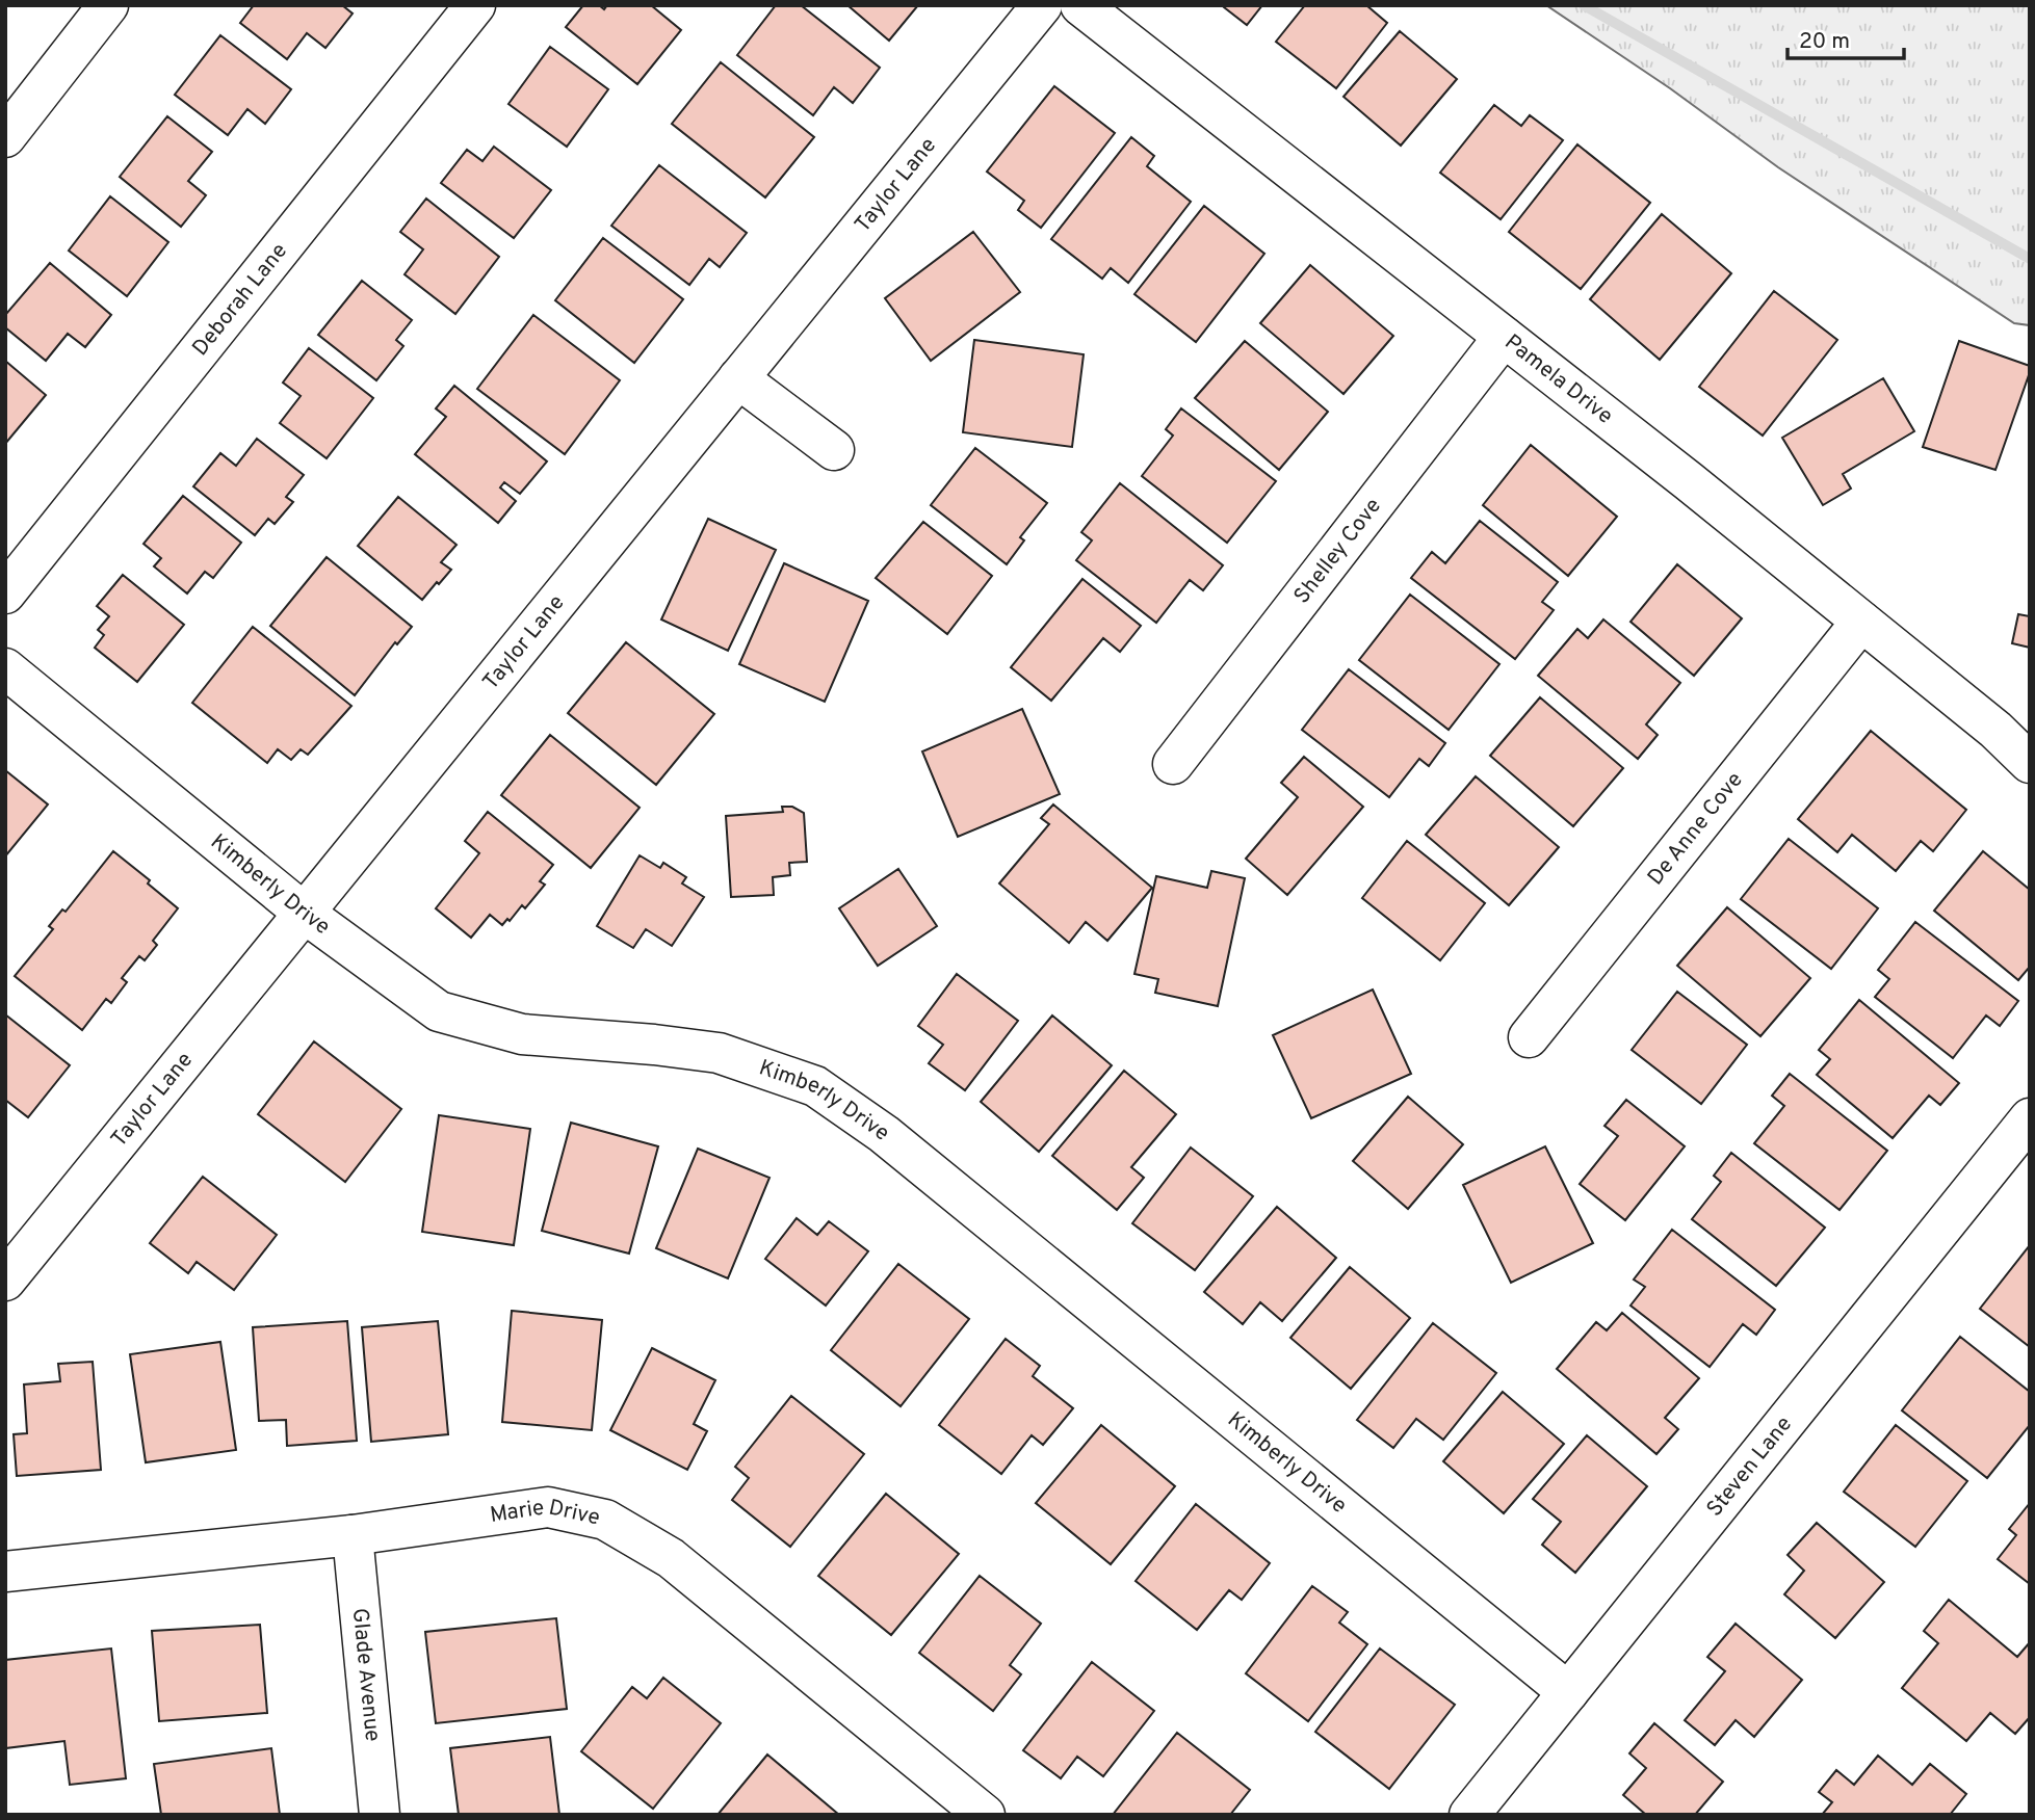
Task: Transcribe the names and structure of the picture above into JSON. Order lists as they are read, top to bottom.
{
  "streets": {
    "street": [
      "Taylor Lane",
      "Deborah Lane",
      "Pamela Drive",
      "Shelley Cove",
      "De Anne Cove",
      "Kimberly Drive",
      "Steven Lane",
      "Marie Drive",
      "Glade Avenue"
    ]
  },
  "crossings": [
    ["Taylor Lane", "Kimberly Drive"],
    ["Pamela Drive", "Shelley Cove"],
    ["Pamela Drive", "De Anne Cove"],
    ["Kimberly Drive", "Steven Lane"],
    ["Marie Drive", "Glade Avenue"]
  ],
  "scale_bar": "20 m"
}
